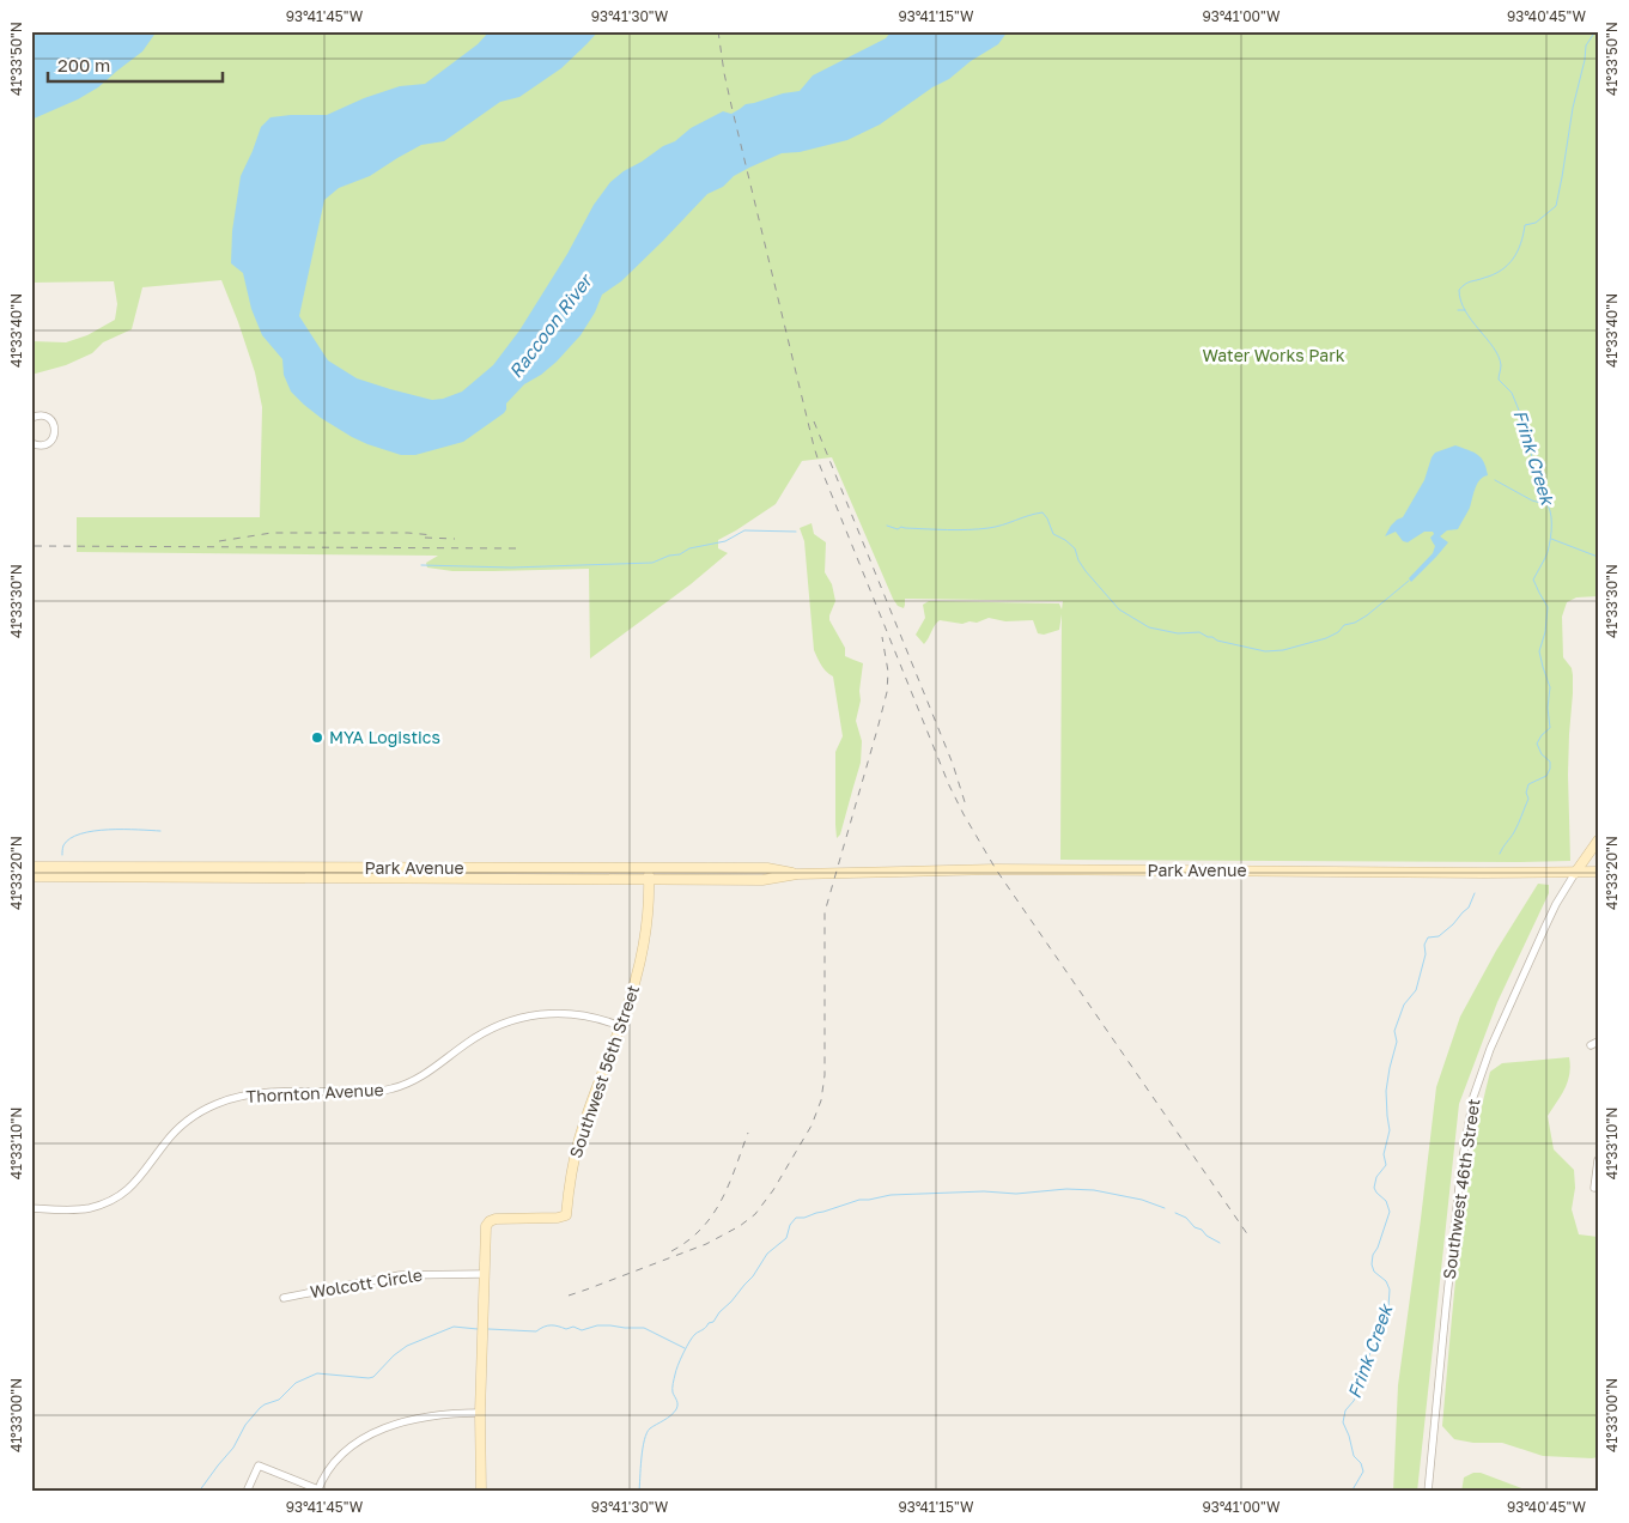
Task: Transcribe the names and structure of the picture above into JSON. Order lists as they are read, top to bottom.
{
  "streets": {
    "main road": ["Park Avenue", "Southwest 56th Street"],
    "street": ["Thornton Avenue", "Southwest 46th Street", "Wolcott Circle"]
  },
  "crossings": [
    ["Park Avenue", "Southwest 56th Street"],
    ["Park Avenue", "Southwest 46th Street"],
    ["Southwest 56th Street", "Thornton Avenue"],
    ["Southwest 56th Street", "Wolcott Circle"]
  ],
  "water": ["Raccoon River", "Frink Creek"],
  "parks": ["Water Works Park"],
  "places": ["MYA Logistics"],
  "scale_bar": "200 m",
  "coordinates": [
    "93°41'45\"W",
    "93°41'30\"W",
    "93°41'15\"W",
    "93°41'00\"W",
    "93°40'45\"W",
    "41°33'50\"N",
    "41°33'40\"N",
    "41°33'30\"N",
    "41°33'20\"N",
    "41°33'10\"N",
    "41°33'00\"N"
  ]
}
